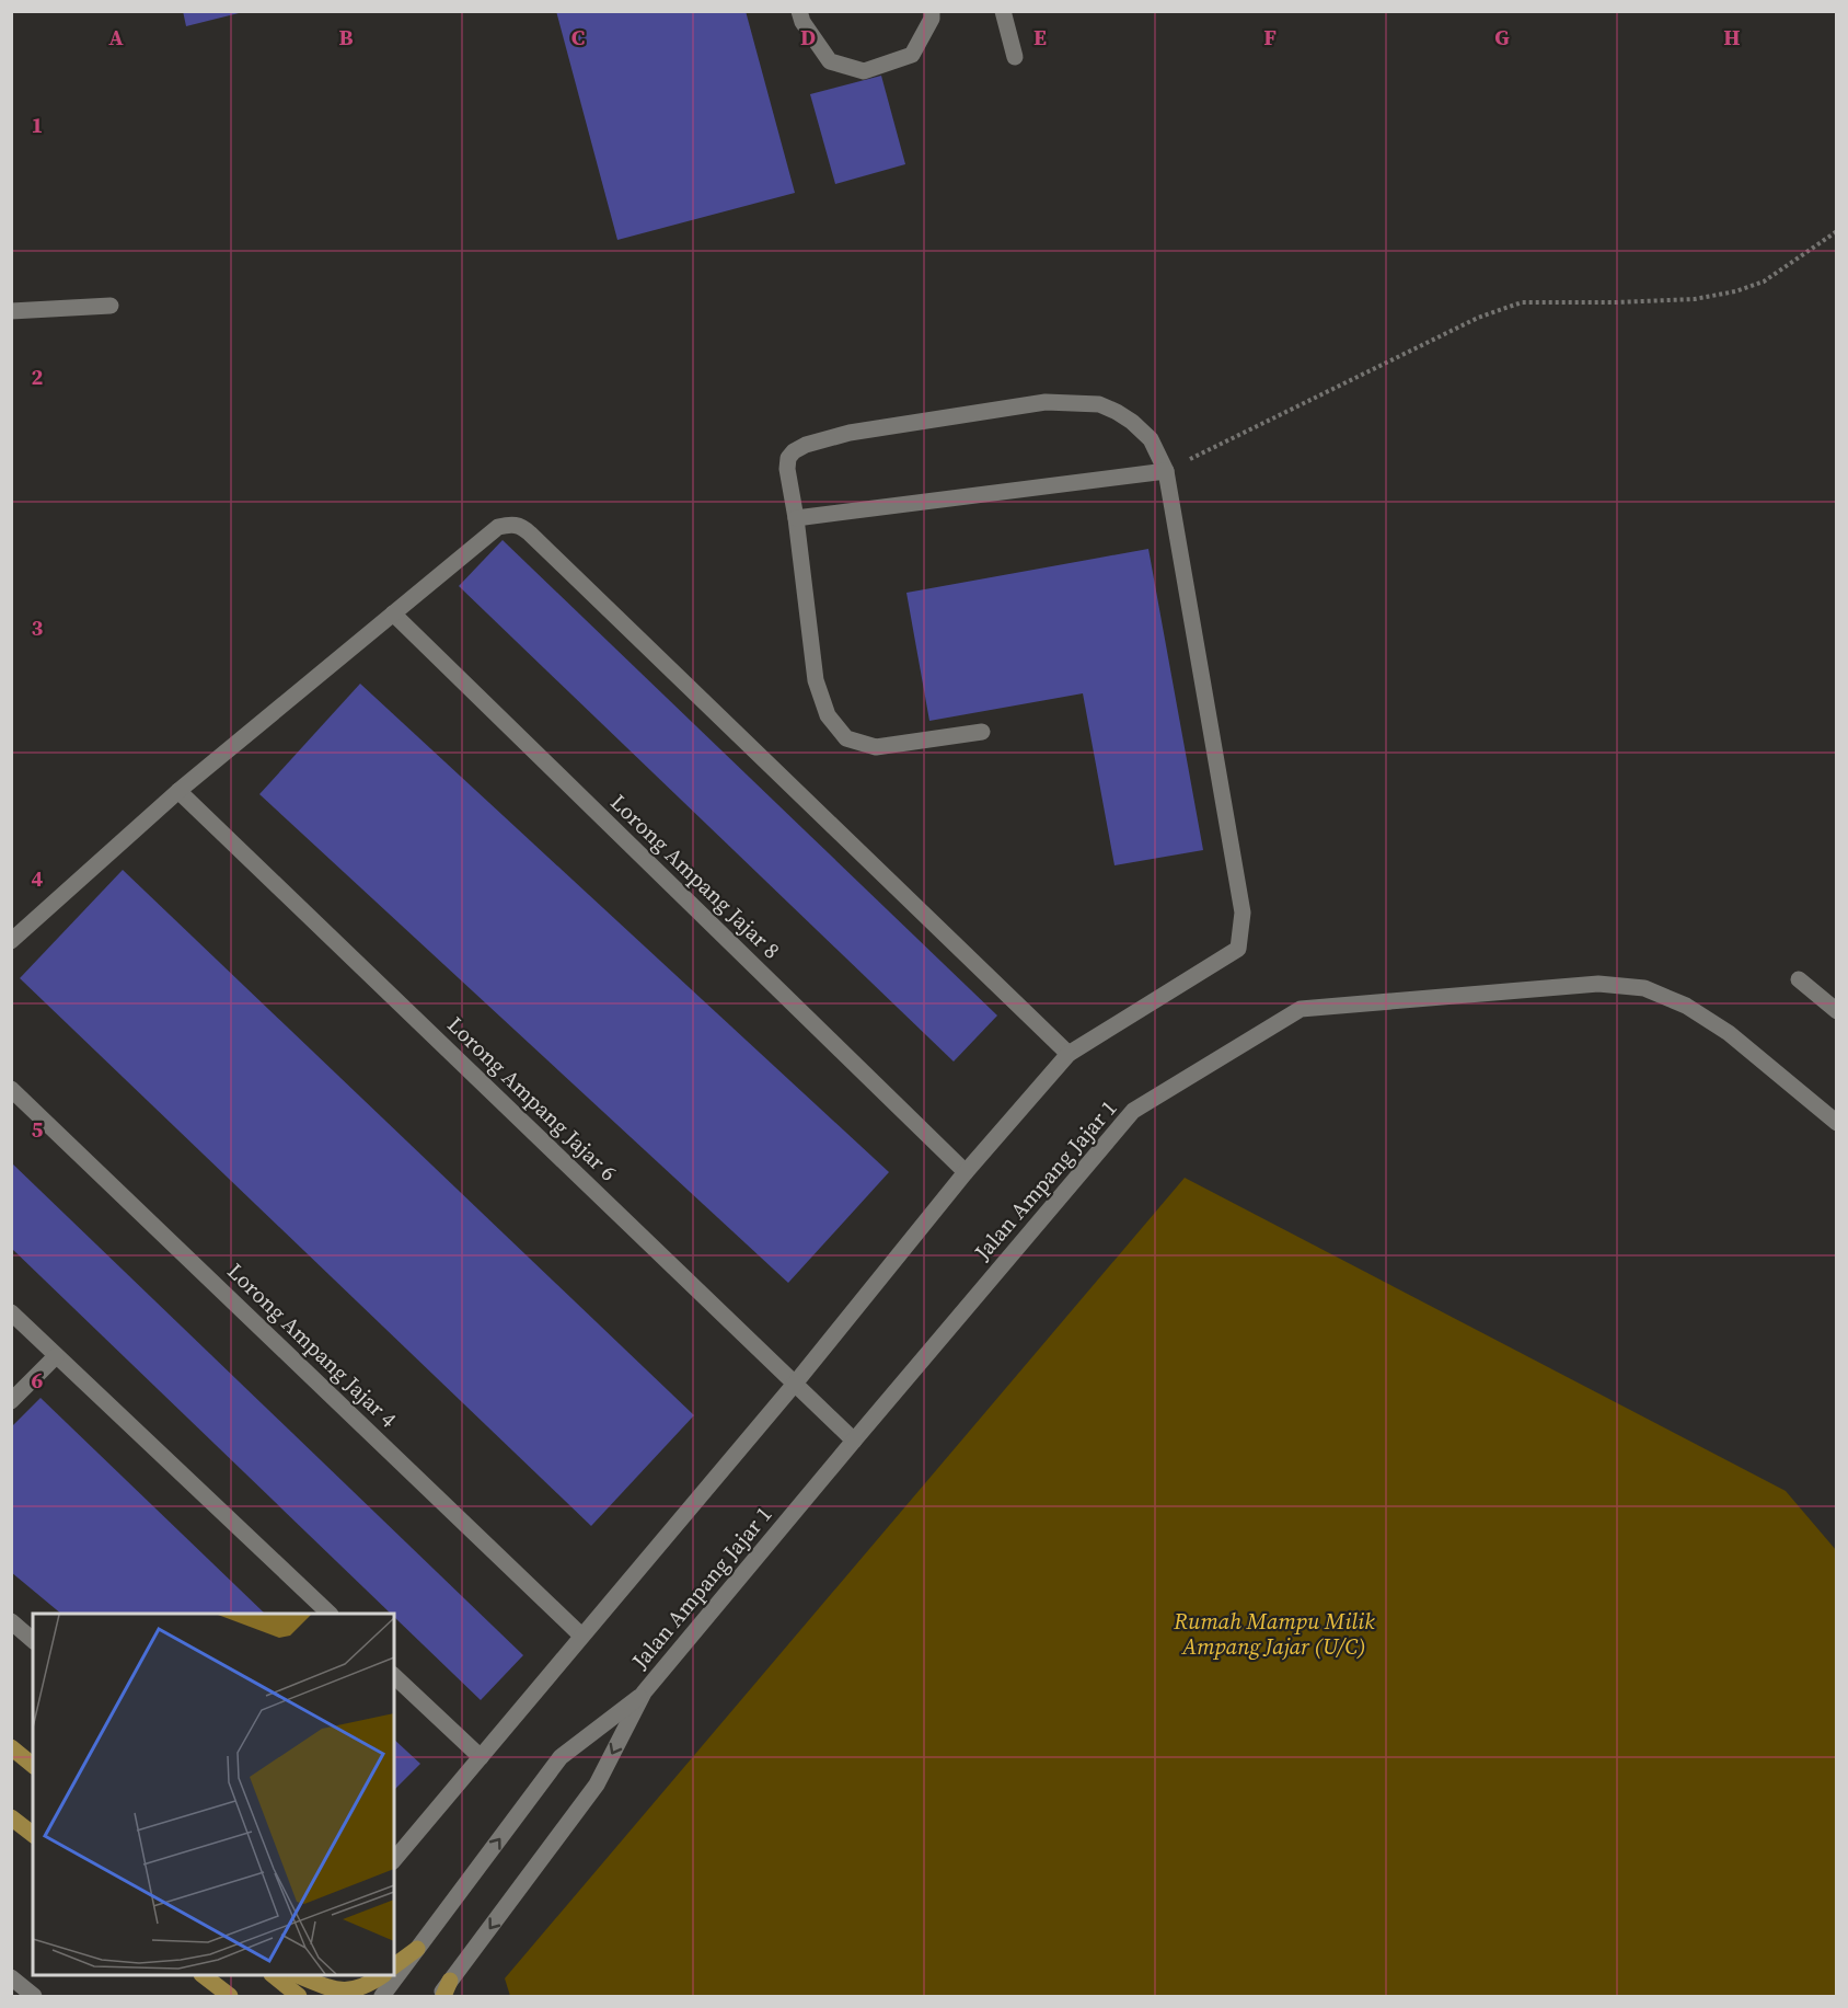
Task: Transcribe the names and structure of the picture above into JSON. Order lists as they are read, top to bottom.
{
  "streets": {
    "street": [
      "Lorong Ampang Jajar 8",
      "Lorong Ampang Jajar 6",
      "Jalan Ampang Jajar 1",
      "Lorong Ampang Jajar 4"
    ]
  },
  "crossings": [
    ["Lorong Ampang Jajar 6", "Jalan Ampang Jajar 1"]
  ],
  "parks": ["Rumah Mampu Milik Ampang Jajar (U/C)"],
  "grid": {
    "columns": [
      "A",
      "B",
      "C",
      "D",
      "E",
      "F",
      "G",
      "H"
    ],
    "rows": [
      "1",
      "2",
      "3",
      "4",
      "5",
      "6"
    ]
  }
}
